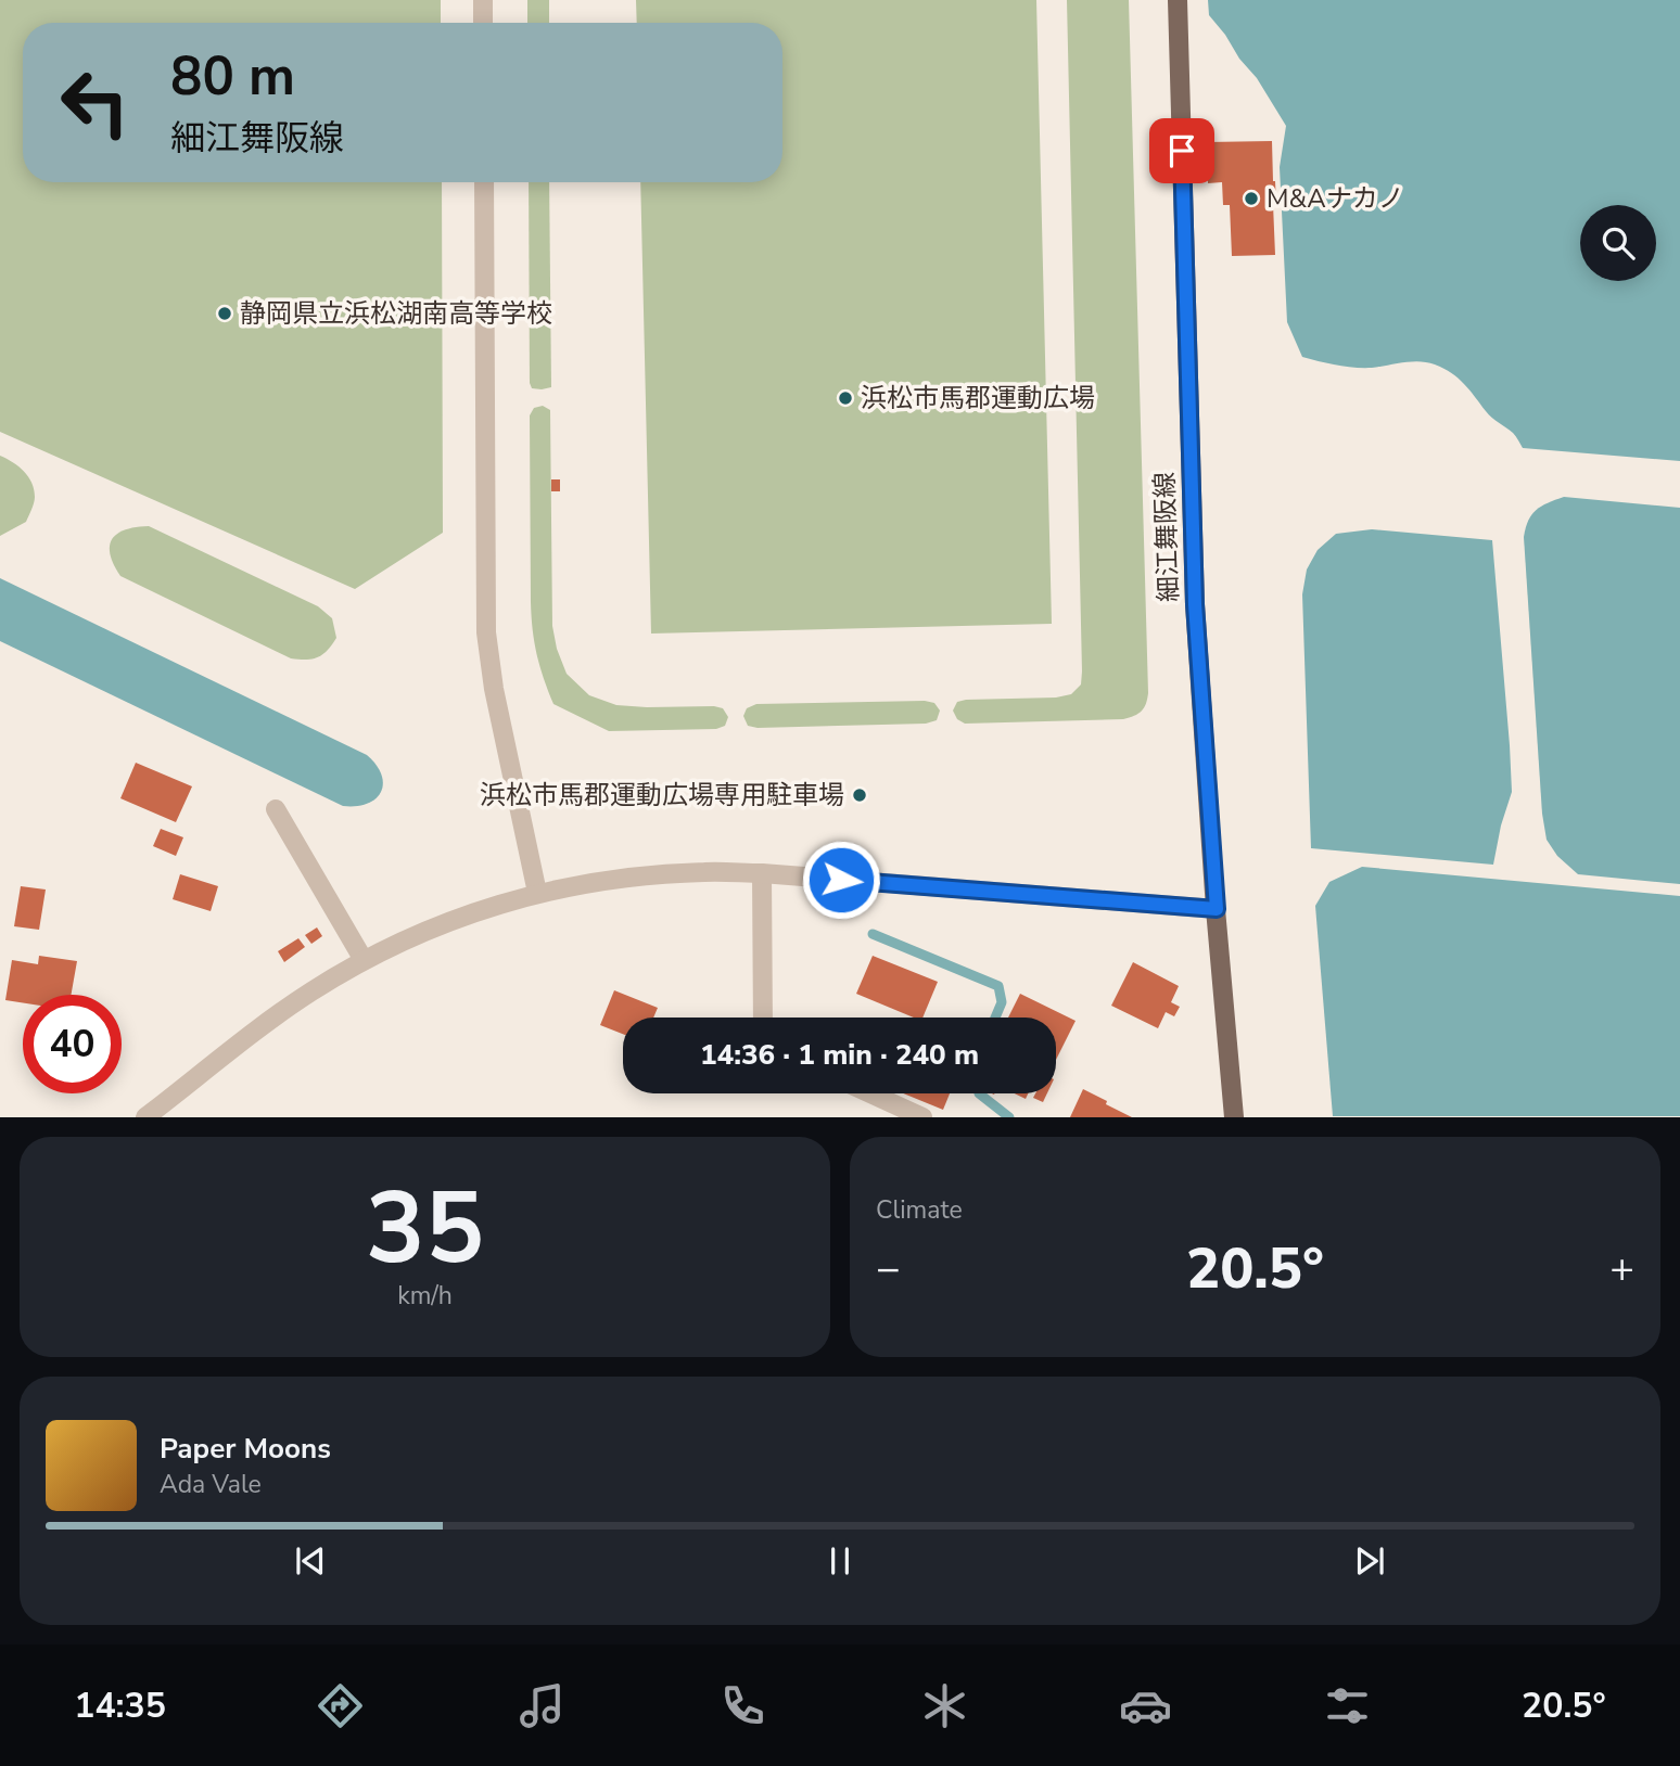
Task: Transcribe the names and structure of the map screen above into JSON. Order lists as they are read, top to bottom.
{
  "streets": {
    "main road": ["細江舞阪線"]
  },
  "places": [
    "M&Aナカノ",
    "静岡県立浜松湖南高等学校",
    "浜松市馬郡運動広場",
    "浜松市馬郡運動広場専用駐車場"
  ],
  "page": {
    "turn": ["80 m", "細江舞阪線"],
    "limit": "40",
    "trip": "14:36 · 1 min · 240 m",
    "tile": [
      ["35", "km/h"],
      "Climate"
    ],
    "heat": ["−", "20.5°", "+"],
    "song": ["Paper Moons", "Ada Vale"],
    "tabs": ["14:35", "20.5°"]
  }
}
